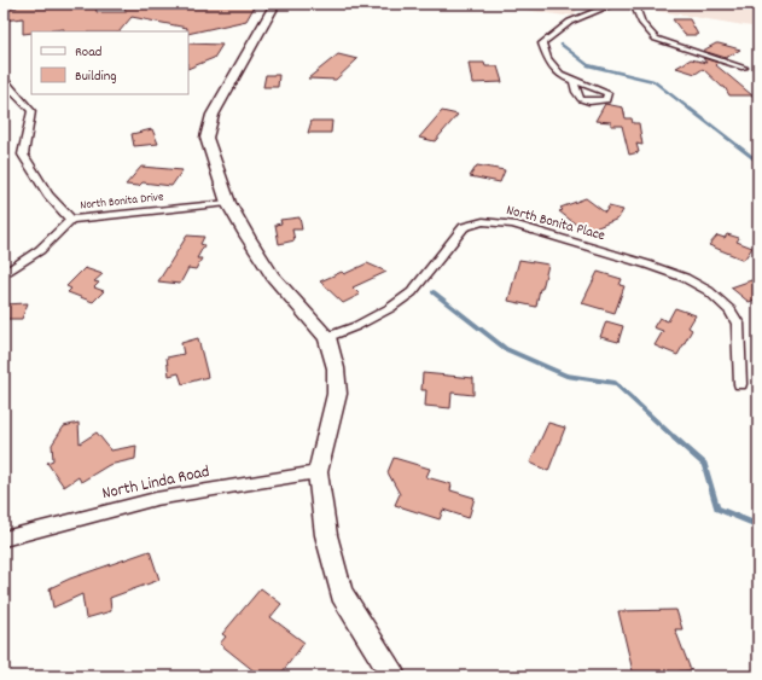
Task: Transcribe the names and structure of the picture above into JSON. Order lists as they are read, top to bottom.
{
  "streets": {
    "street": ["North Bonita Drive", "North Bonita Place", "North Linda Road"]
  },
  "legend": ["Road", "Building"]
}
